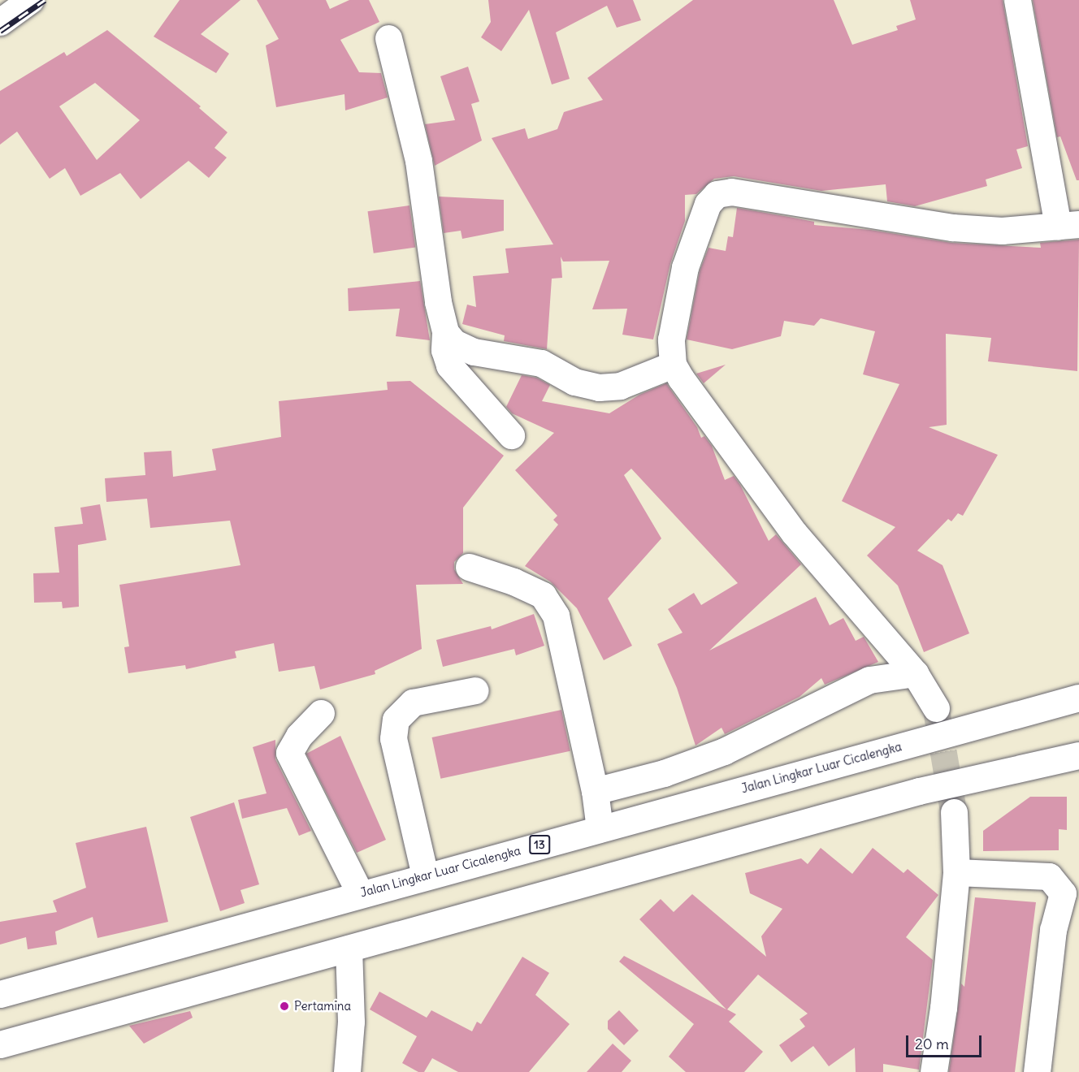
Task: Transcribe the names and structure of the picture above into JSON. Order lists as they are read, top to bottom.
{
  "streets": {
    "main road": ["Jalan Lingkar Luar Cicalengka", "13"]
  },
  "places": ["Pertamina"],
  "scale_bar": "20 m"
}
